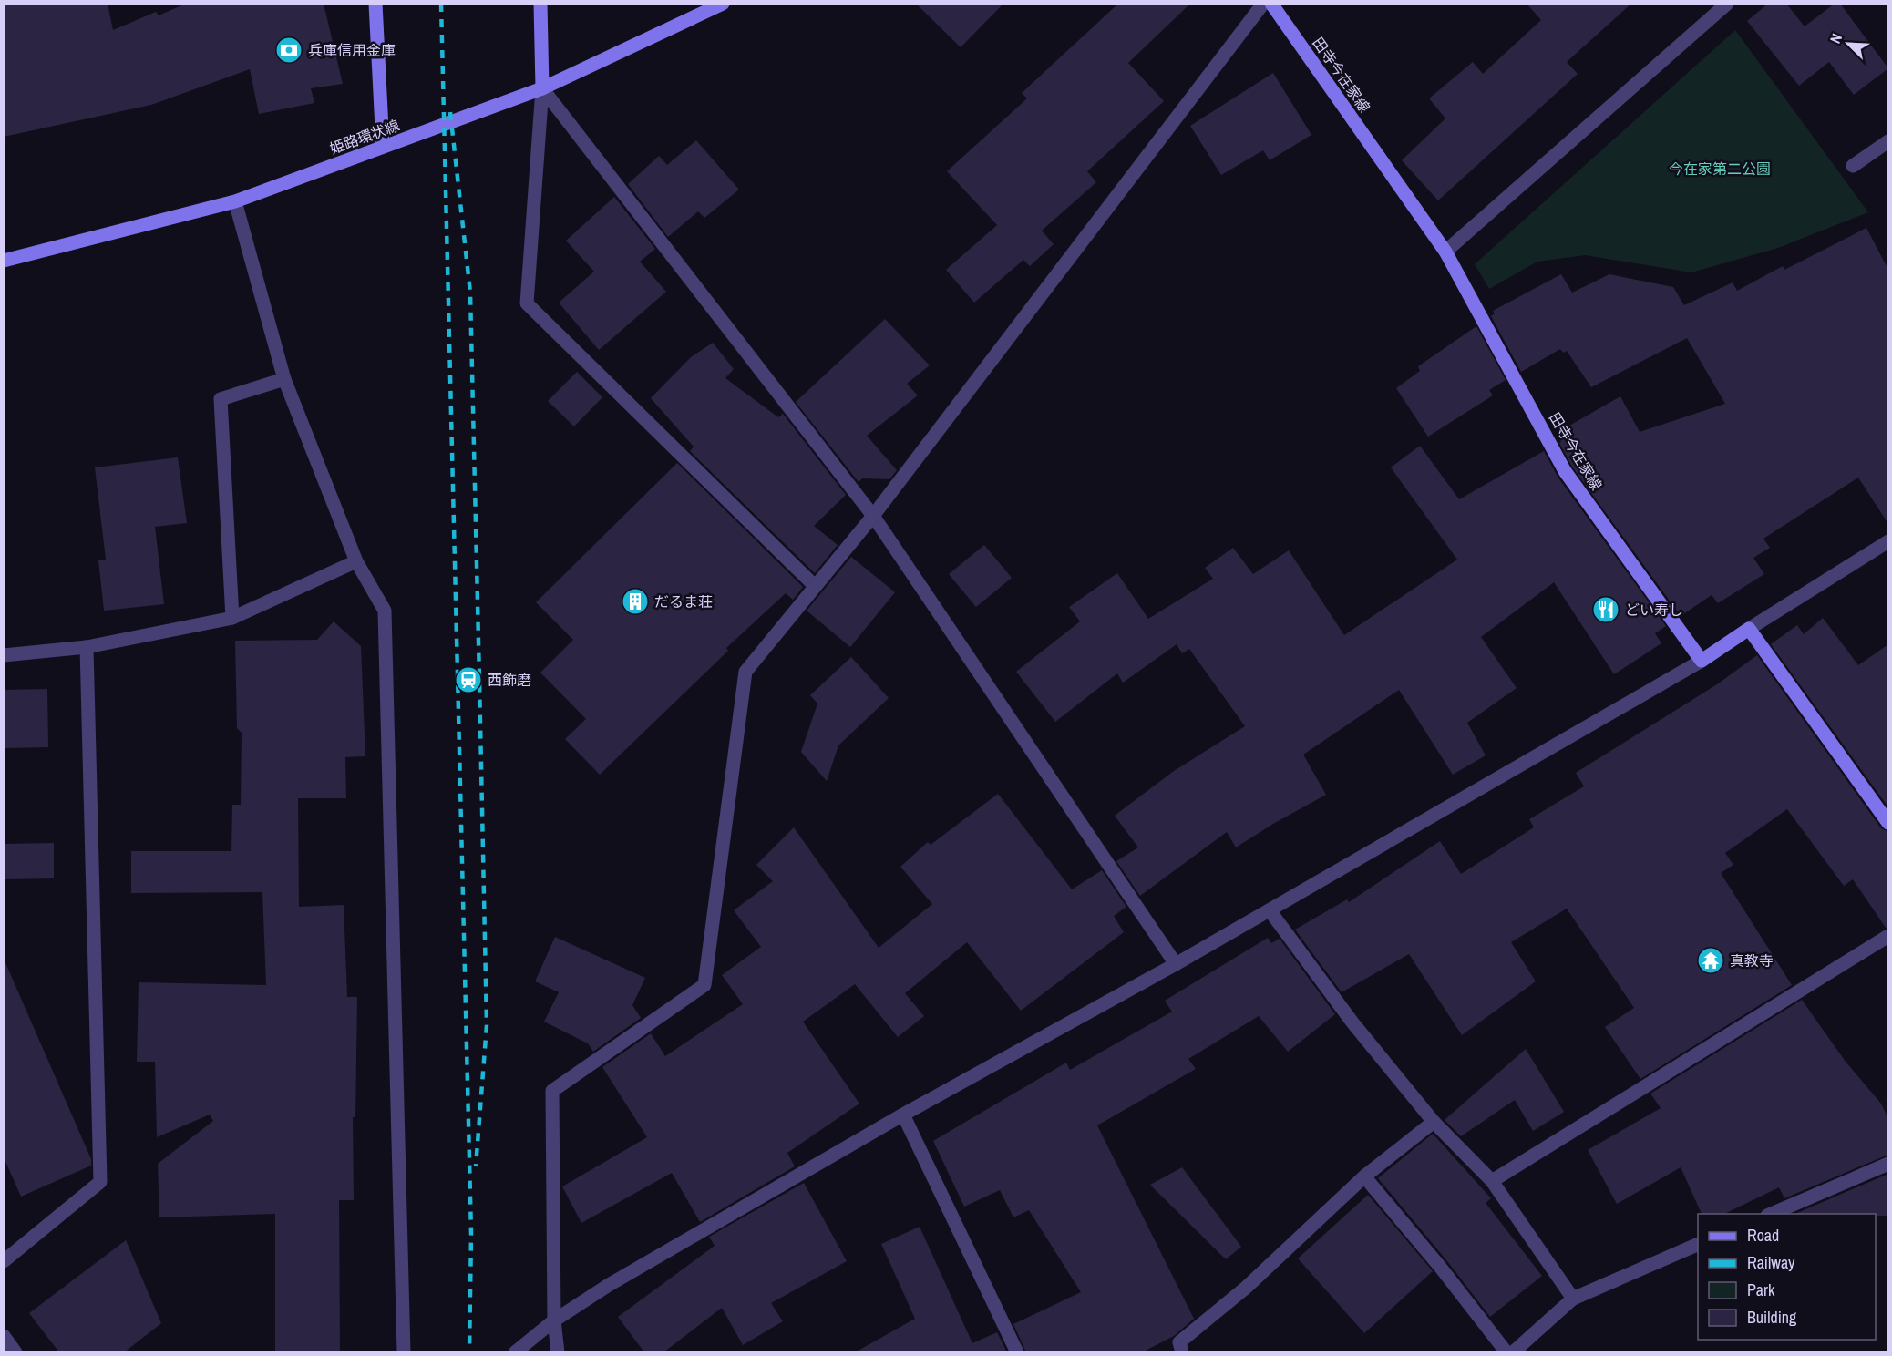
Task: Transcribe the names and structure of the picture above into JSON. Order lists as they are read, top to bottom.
{
  "streets": {
    "main road": ["田寺今在家線", "姫路環状線"]
  },
  "parks": ["今在家第二公園"],
  "places": {
    "bank": ["兵庫信用金庫"],
    "building": ["だるま荘"],
    "restaurant": ["どい寿し"],
    "station": ["西飾磨"],
    "temple": ["真教寺"]
  },
  "legend": [
    "Road",
    "Railway",
    "Park",
    "Building"
  ],
  "north": "top left"
}
